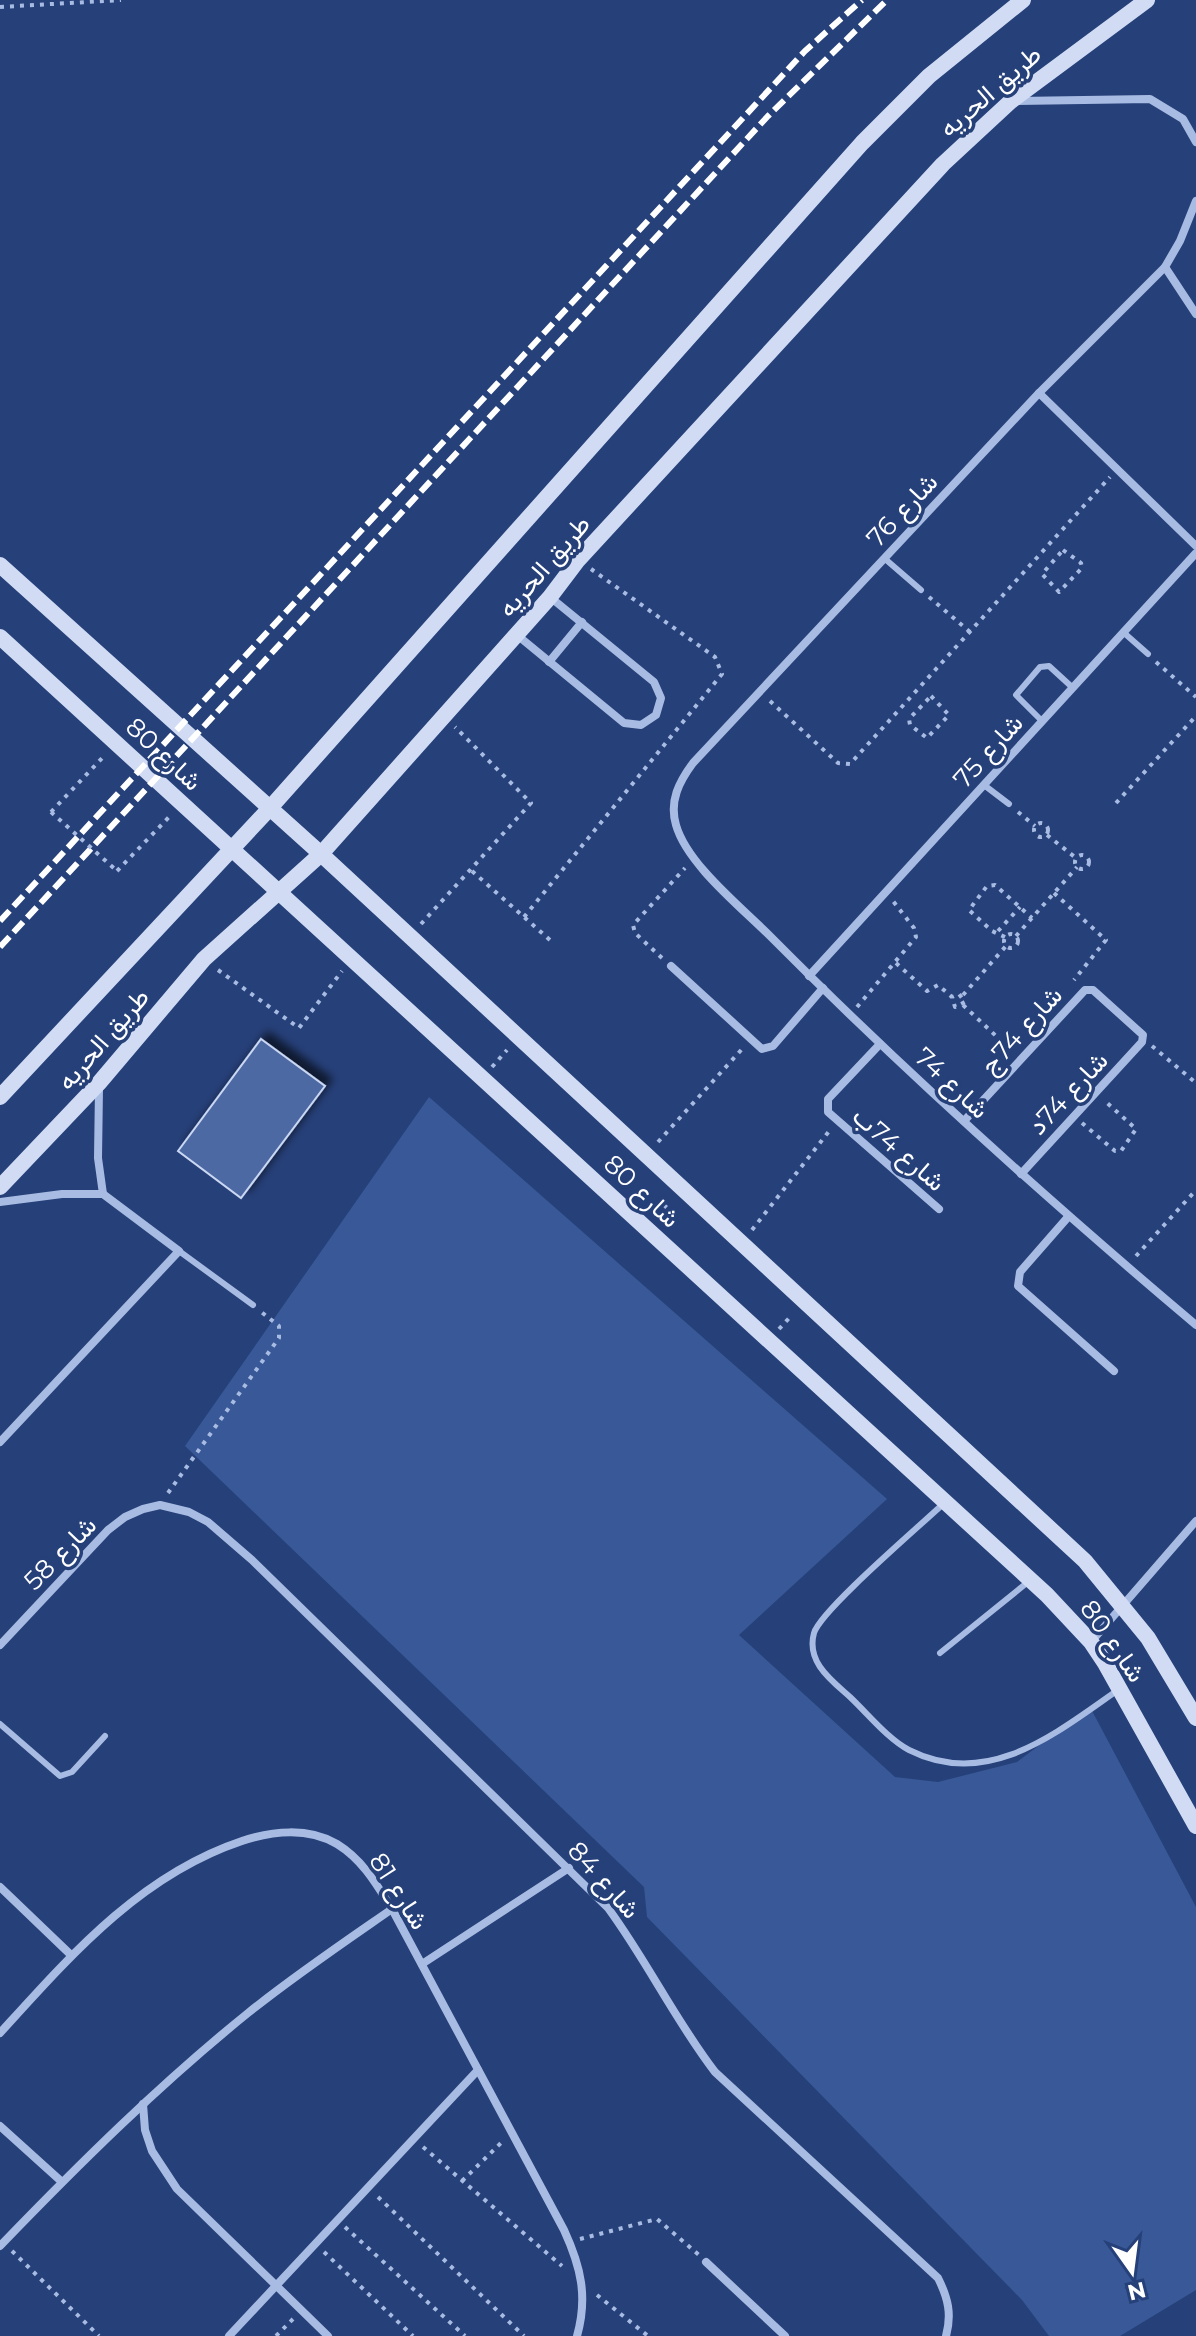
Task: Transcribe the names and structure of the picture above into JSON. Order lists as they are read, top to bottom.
{
  "streets": {
    "street": [
      "طريق الحريه",
      "شارع 76",
      "شارع 75",
      "شارع 80",
      "شارع 74ج",
      "شارع 74",
      "شارع 74د",
      "شارع 74ب",
      "شارع 58",
      "شارع 84",
      "شارع 81"
    ]
  },
  "crossings": [
    ["طريق الحريه", "شارع 80"],
    ["شارع 76", "شارع 74"],
    ["شارع 75", "شارع 74"],
    ["شارع 74ج", "شارع 74"],
    ["شارع 74ج", "شارع 74د"],
    ["شارع 74", "شارع 74د"],
    ["شارع 74", "شارع 74ب"],
    ["شارع 58", "شارع 84"]
  ],
  "north": "bottom"
}
